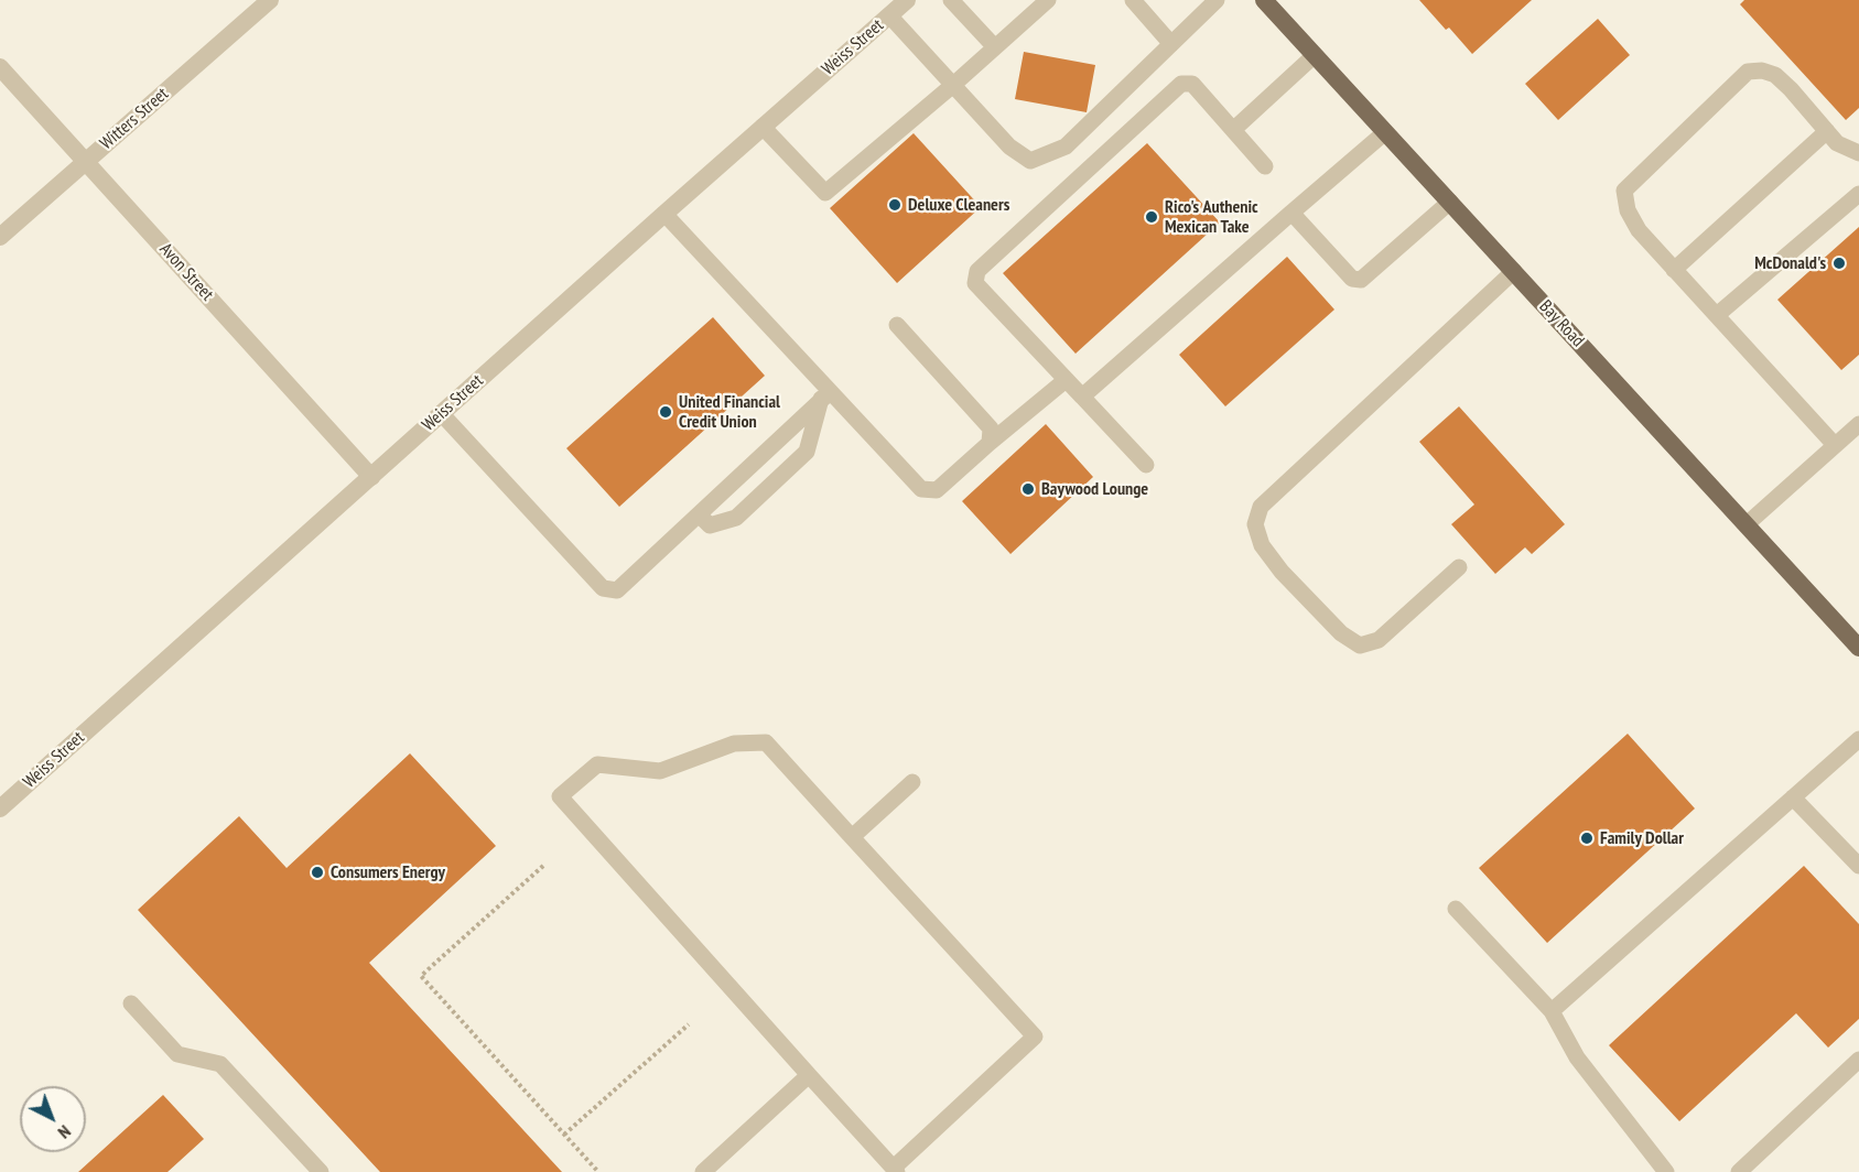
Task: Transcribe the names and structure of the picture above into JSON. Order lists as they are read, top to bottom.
{
  "streets": {
    "main road": ["Bay Road"],
    "street": ["Weiss Street", "Witters Street", "Avon Street"]
  },
  "crossings": [
    ["Weiss Street", "Avon Street"],
    ["Witters Street", "Avon Street"]
  ],
  "places": [
    "Deluxe Cleaners",
    "Rico's Authenic Mexican Take",
    "McDonald's",
    "United Financial Credit Union",
    "Baywood Lounge",
    "Family Dollar",
    "Consumers Energy"
  ],
  "north": "bottom right"
}
